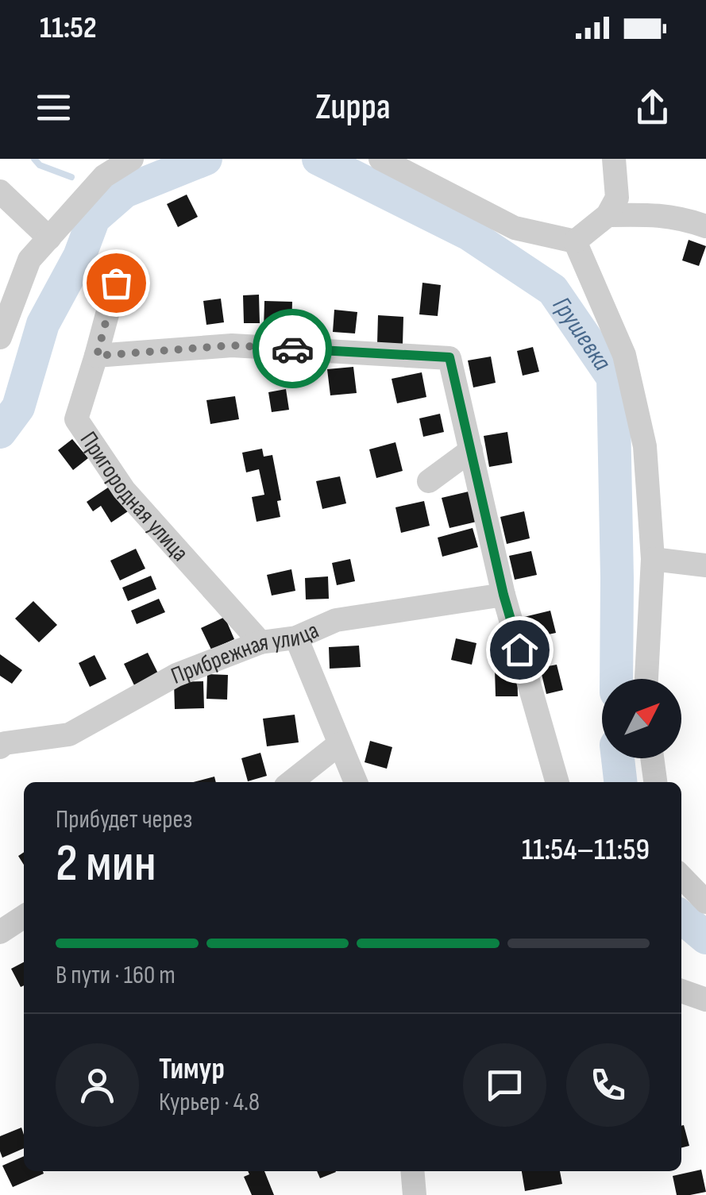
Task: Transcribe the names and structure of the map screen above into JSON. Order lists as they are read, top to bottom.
{
  "streets": {
    "street": ["Пригородная улица", "Прибрежная улица"]
  },
  "crossings": [
    ["Пригородная улица", "Прибрежная улица"]
  ],
  "water": ["Грушевка"],
  "north": "top right",
  "page": {
    "status": "11:52",
    "header": "Zuppa",
    "heading": ["2 мин", "Прибудет через", "11:54–11:59"],
    "panel": ["Тимур", "Курьер · 4.8"],
    "bar": "В пути · 160 m"
  }
}
